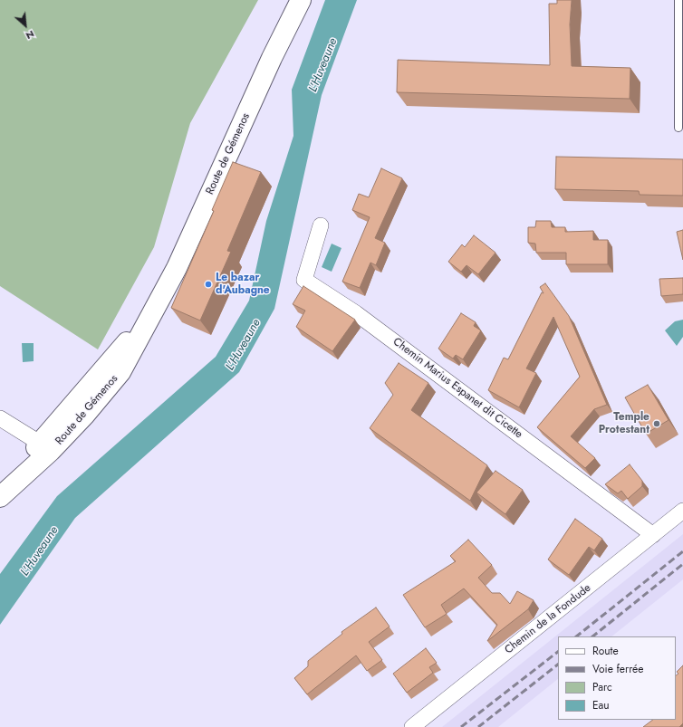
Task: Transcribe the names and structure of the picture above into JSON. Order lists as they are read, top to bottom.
{
  "streets": {
    "main road": ["Route de Gémenos"],
    "street": ["Chemin Marius Espanet dit Cicette", "Chemin de la Fondude"]
  },
  "crossings": [
    ["Chemin Marius Espanet dit Cicette", "Chemin de la Fondude"]
  ],
  "water": ["L'Huveaune"],
  "places": ["Le bazar d'Aubagne", "Temple Protestant"],
  "legend": [
    "Route",
    "Voie ferrée",
    "Parc",
    "Eau"
  ],
  "north": "bottom right"
}
